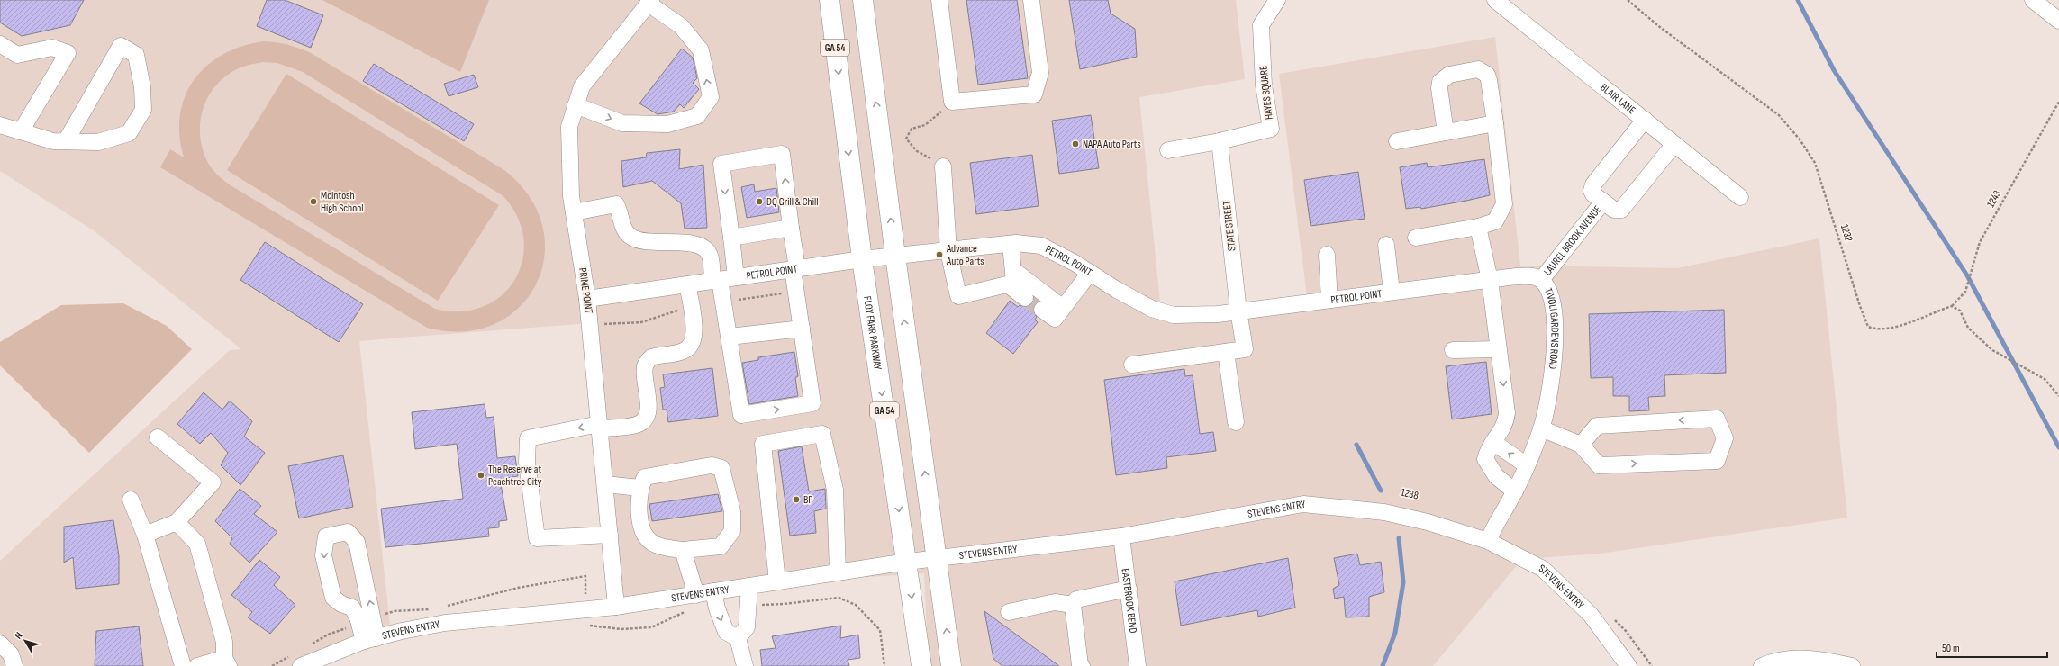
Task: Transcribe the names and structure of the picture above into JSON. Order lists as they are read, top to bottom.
{
  "streets": {
    "main road": ["GA 54", "FLOY FARR PARKWAY"],
    "street": [
      "HAYES SQUARE",
      "BLAIR LANE",
      "STATE STREET",
      "LAUREL BROOK AVENUE",
      "PETROL POINT",
      "PRIME POINT",
      "TIVOLI GARDENS ROAD",
      "STEVENS ENTRY",
      "EASTBROOK BEND"
    ],
    "path": ["1243", "1232"]
  },
  "crossings": [
    ["HAYES SQUARE", "STATE STREET"],
    ["BLAIR LANE", "LAUREL BROOK AVENUE"],
    ["1243", "1232"],
    ["STATE STREET", "PETROL POINT"],
    ["LAUREL BROOK AVENUE", "PETROL POINT"],
    ["LAUREL BROOK AVENUE", "TIVOLI GARDENS ROAD"],
    ["PETROL POINT", "PRIME POINT"],
    ["PETROL POINT", "TIVOLI GARDENS ROAD"],
    ["PETROL POINT", "FLOY FARR PARKWAY"],
    ["PRIME POINT", "STEVENS ENTRY"],
    ["TIVOLI GARDENS ROAD", "STEVENS ENTRY"],
    ["FLOY FARR PARKWAY", "STEVENS ENTRY"],
    ["STEVENS ENTRY", "EASTBROOK BEND"]
  ],
  "places": [
    "NAPA Auto Parts",
    "McIntosh High School",
    "DQ Grill & Chill",
    "Advance Auto Parts",
    "The Reserve at Peachtree City",
    "BP"
  ],
  "scale_bar": "50 m",
  "north": "top left"
}
